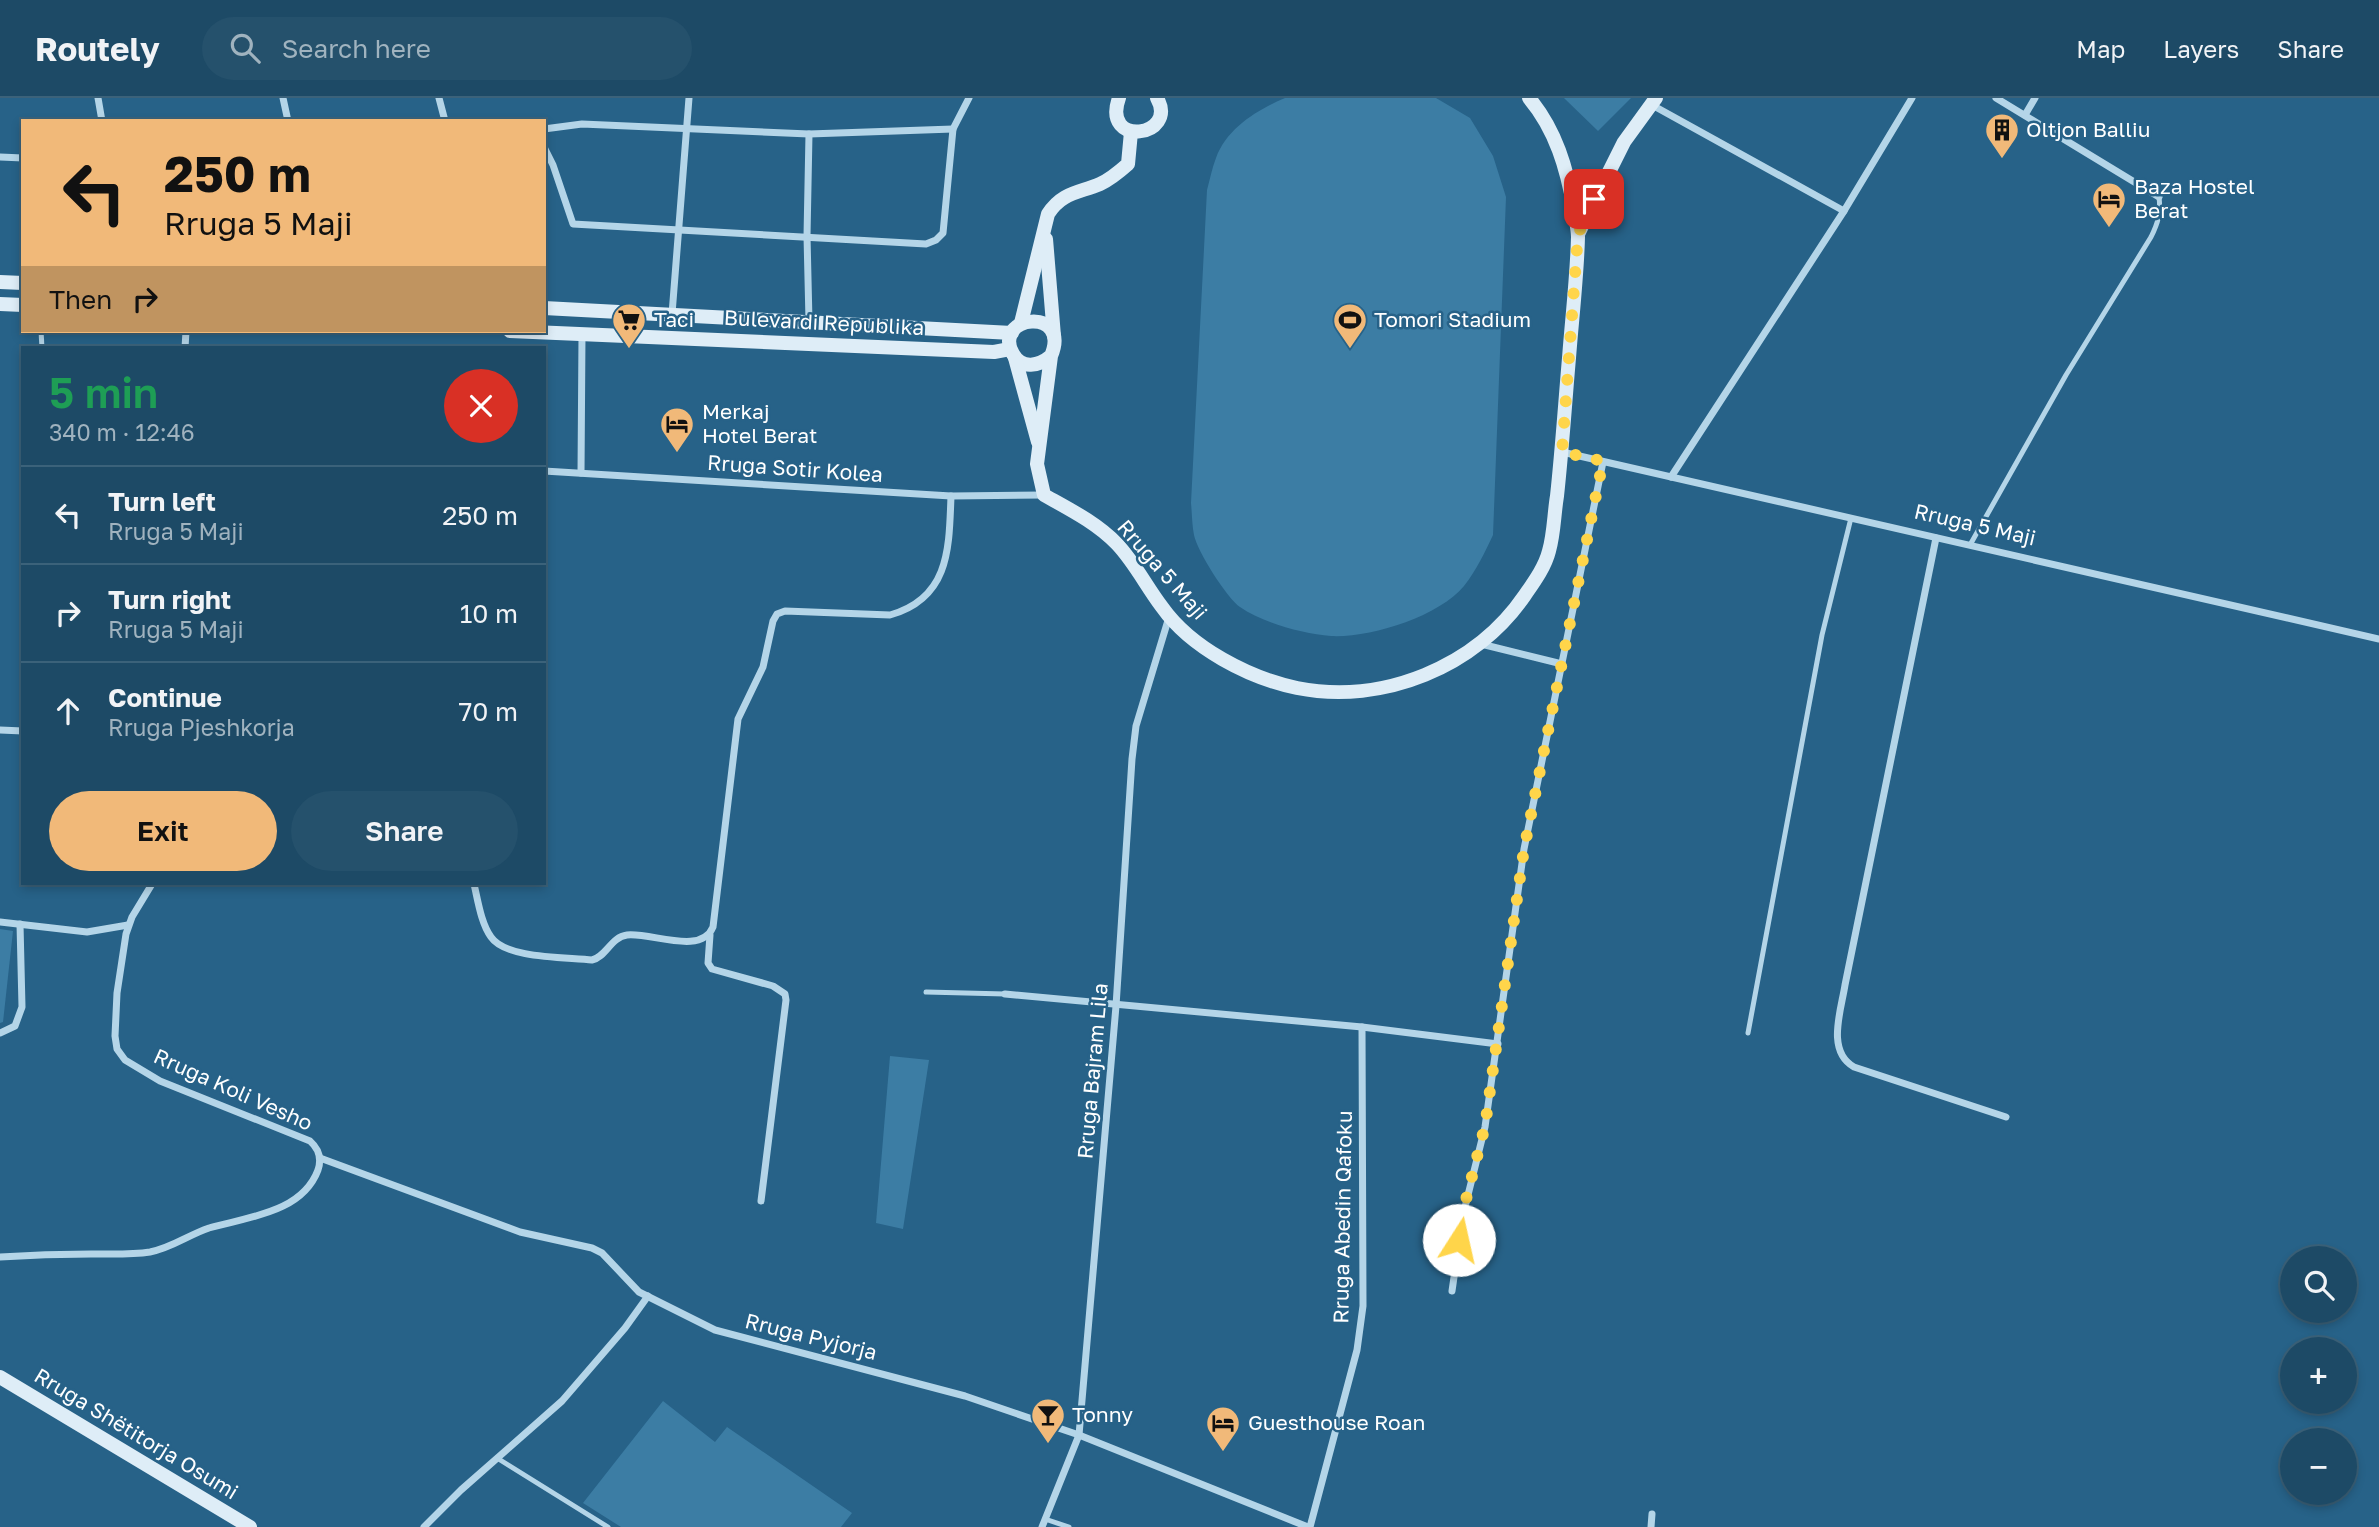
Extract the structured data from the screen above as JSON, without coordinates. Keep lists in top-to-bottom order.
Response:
{
  "streets": {
    "street": [
      "Bulevardi Republika",
      "Rruga Sotir Kolea",
      "Rruga 5 Maji",
      "Rruga Bajram Lila",
      "Rruga Koli Vesho",
      "Rruga Abedin Qafoku",
      "Rruga Pyjorja",
      "Rruga Shëtitorja Osumi"
    ]
  },
  "crossings": [
    ["Rruga Sotir Kolea", "Rruga 5 Maji"],
    ["Rruga 5 Maji", "Rruga Bajram Lila"],
    ["Rruga Bajram Lila", "Rruga Pyjorja"],
    ["Rruga Koli Vesho", "Rruga Pyjorja"],
    ["Rruga Abedin Qafoku", "Rruga Pyjorja"]
  ],
  "places": {
    "building": ["Oltjon Balliu"],
    "hotel": ["Baza Hostel Berat", "Merkaj Hotel Berat", "Guesthouse Roan"],
    "supermarket": ["Taci"],
    "sports": ["Tomori Stadium"],
    "bar": ["Tonny"]
  },
  "page": {
    "header": "Routely",
    "search": "Search here",
    "nav": ["Map", "Layers", "Share"],
    "turn": ["250 m", "Rruga 5 Maji"],
    "then": "Then",
    "heading": ["5 min", "340 m · 12:46"],
    "list": [
      {
        "name": "Turn left",
        "note": "Rruga 5 Maji",
        "value": "250 m"
      },
      {
        "name": "Turn right",
        "note": "Rruga 5 Maji",
        "value": "10 m"
      },
      {
        "name": "Continue",
        "note": "Rruga Pjeshkorja",
        "value": "70 m"
      }
    ],
    "buttons": ["Exit", "Share"],
    "map_buttons": ["+", "−"]
  }
}
